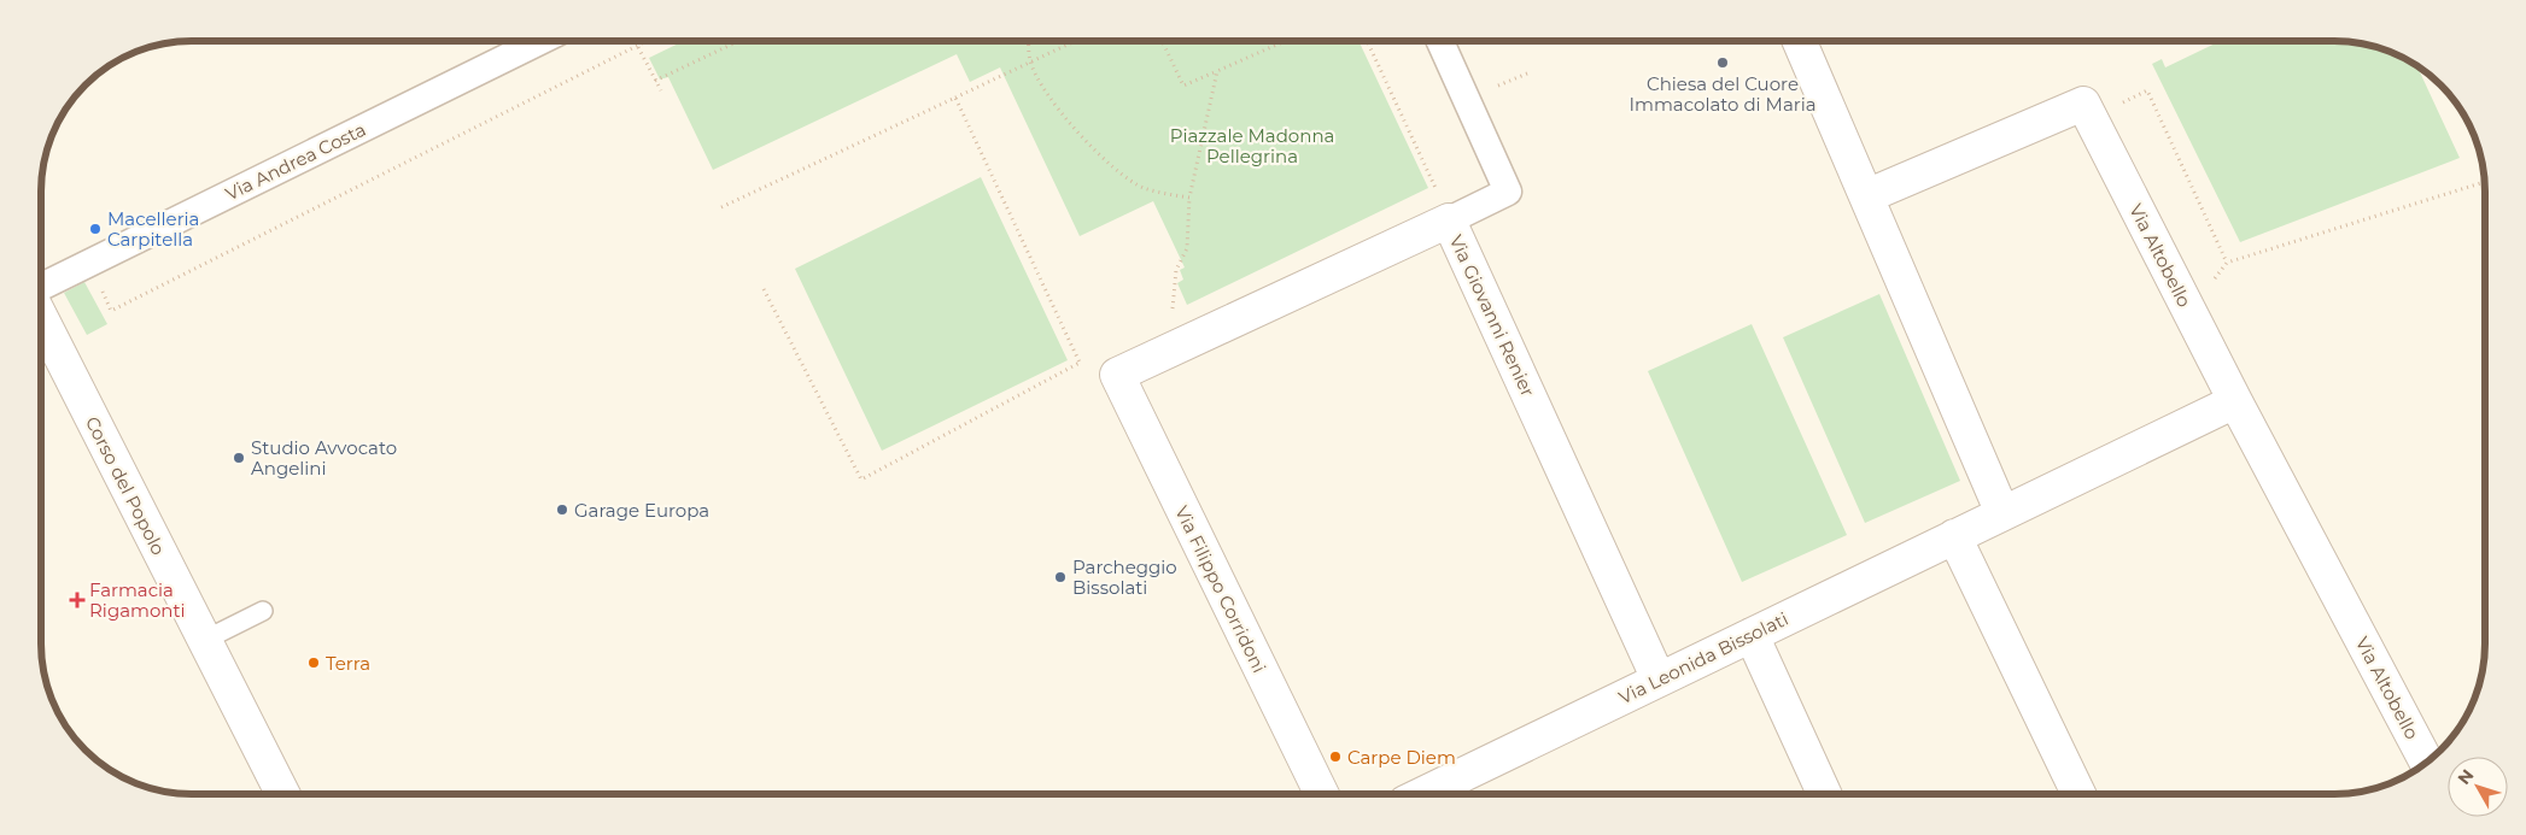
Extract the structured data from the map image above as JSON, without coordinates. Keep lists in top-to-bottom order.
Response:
{
  "streets": {
    "street": [
      "Via Andrea Costa",
      "Via Altobello",
      "Via Giovanni Renier",
      "Corso del Popolo",
      "Via Filippo Corridoni",
      "Via Leonida Bissolati"
    ]
  },
  "crossings": [
    ["Via Altobello", "Via Leonida Bissolati"],
    ["Via Giovanni Renier", "Via Filippo Corridoni"],
    ["Via Giovanni Renier", "Via Leonida Bissolati"]
  ],
  "parks": ["Piazzale Madonna Pellegrina"],
  "places": {
    "other": [
      "Chiesa del Cuore Immacolato di Maria",
      "Macelleria Carpitella",
      "Studio Avvocato Angelini",
      "Garage Europa",
      "Parcheggio Bissolati",
      "Terra",
      "Carpe Diem"
    ],
    "health": ["Farmacia Rigamonti"]
  },
  "north": "top left"
}
